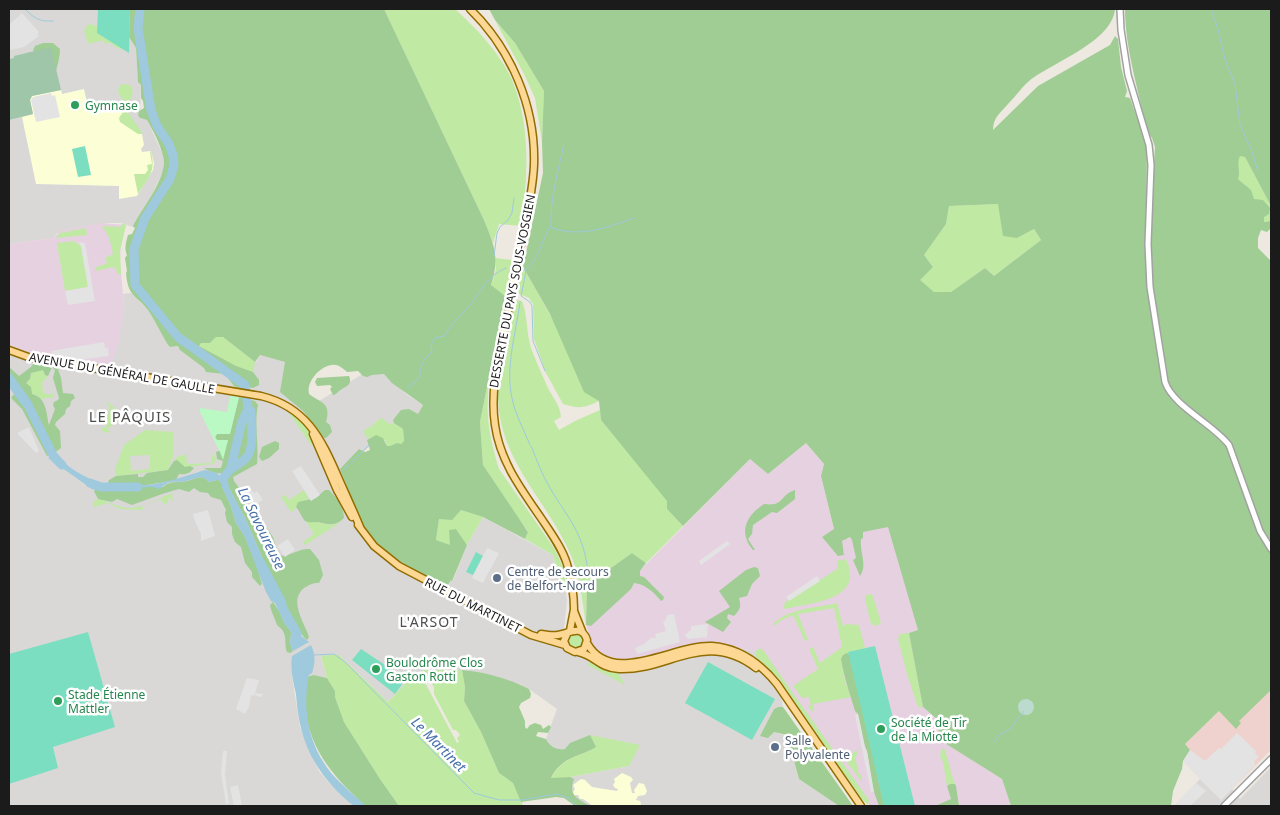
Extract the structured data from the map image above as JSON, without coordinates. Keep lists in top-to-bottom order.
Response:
{
  "streets": {
    "main road": ["DESSERTE DU PAYS SOUS-VOSGIEN", "AVENUE DU GÉNÉRAL DE GAULLE", "RUE DU MARTINET"]
  },
  "crossings": [
    ["DESSERTE DU PAYS SOUS-VOSGIEN", "RUE DU MARTINET"],
    ["AVENUE DU GÉNÉRAL DE GAULLE", "RUE DU MARTINET"]
  ],
  "districts": ["LE PÂQUIS", "L'ARSOT"],
  "water": ["La Savoureuse", "Le Martinet"],
  "places": [
    "Gymnase",
    "Centre de secours de Belfort-Nord",
    "Boulodrôme Clos Gaston Rotti",
    "Stade Étienne Mattler",
    "Société de Tir de la Miotte",
    "Salle Polyvalente"
  ]
}
